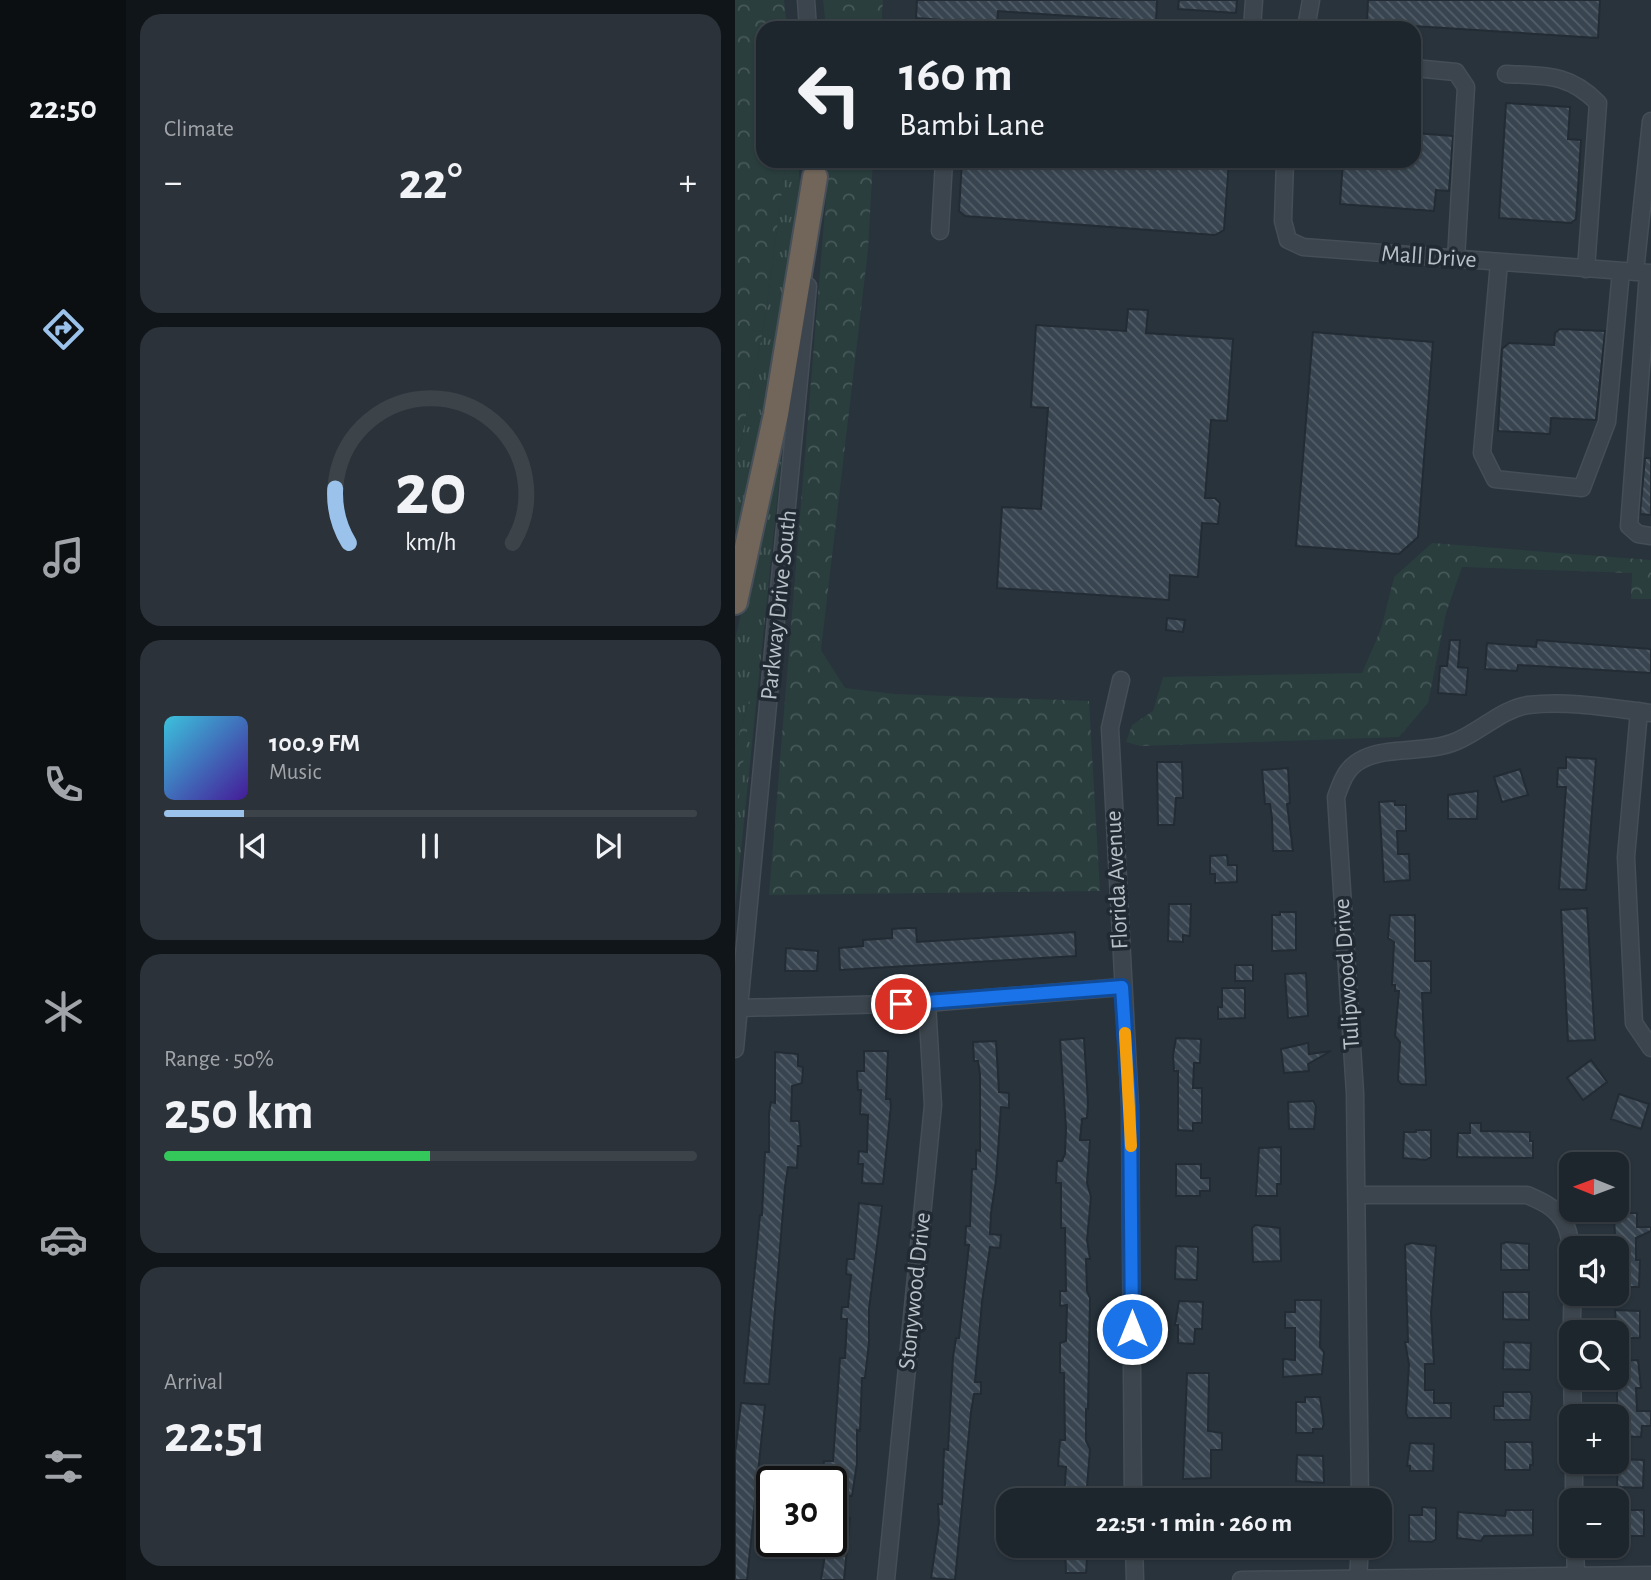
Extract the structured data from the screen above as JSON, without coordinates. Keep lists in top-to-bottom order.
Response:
{
  "streets": {
    "street": [
      "Mall Drive",
      "Parkway Drive South",
      "Florida Avenue",
      "Tulipwood Drive",
      "Stonywood Drive"
    ]
  },
  "north": "left",
  "page": {
    "tabs": "22:50",
    "tile": [
      "Climate",
      ["Range · 50%", "250 km"],
      ["Arrival", "22:51"]
    ],
    "turn": ["160 m", "Bambi Lane"],
    "heat": ["−", "22°", "+"],
    "song": ["100.9 FM", "Music"],
    "map_buttons": ["+", "−"],
    "limit": "30",
    "trip": "22:51 · 1 min · 260 m",
    "gauge": ["20", "km/h"]
  }
}
